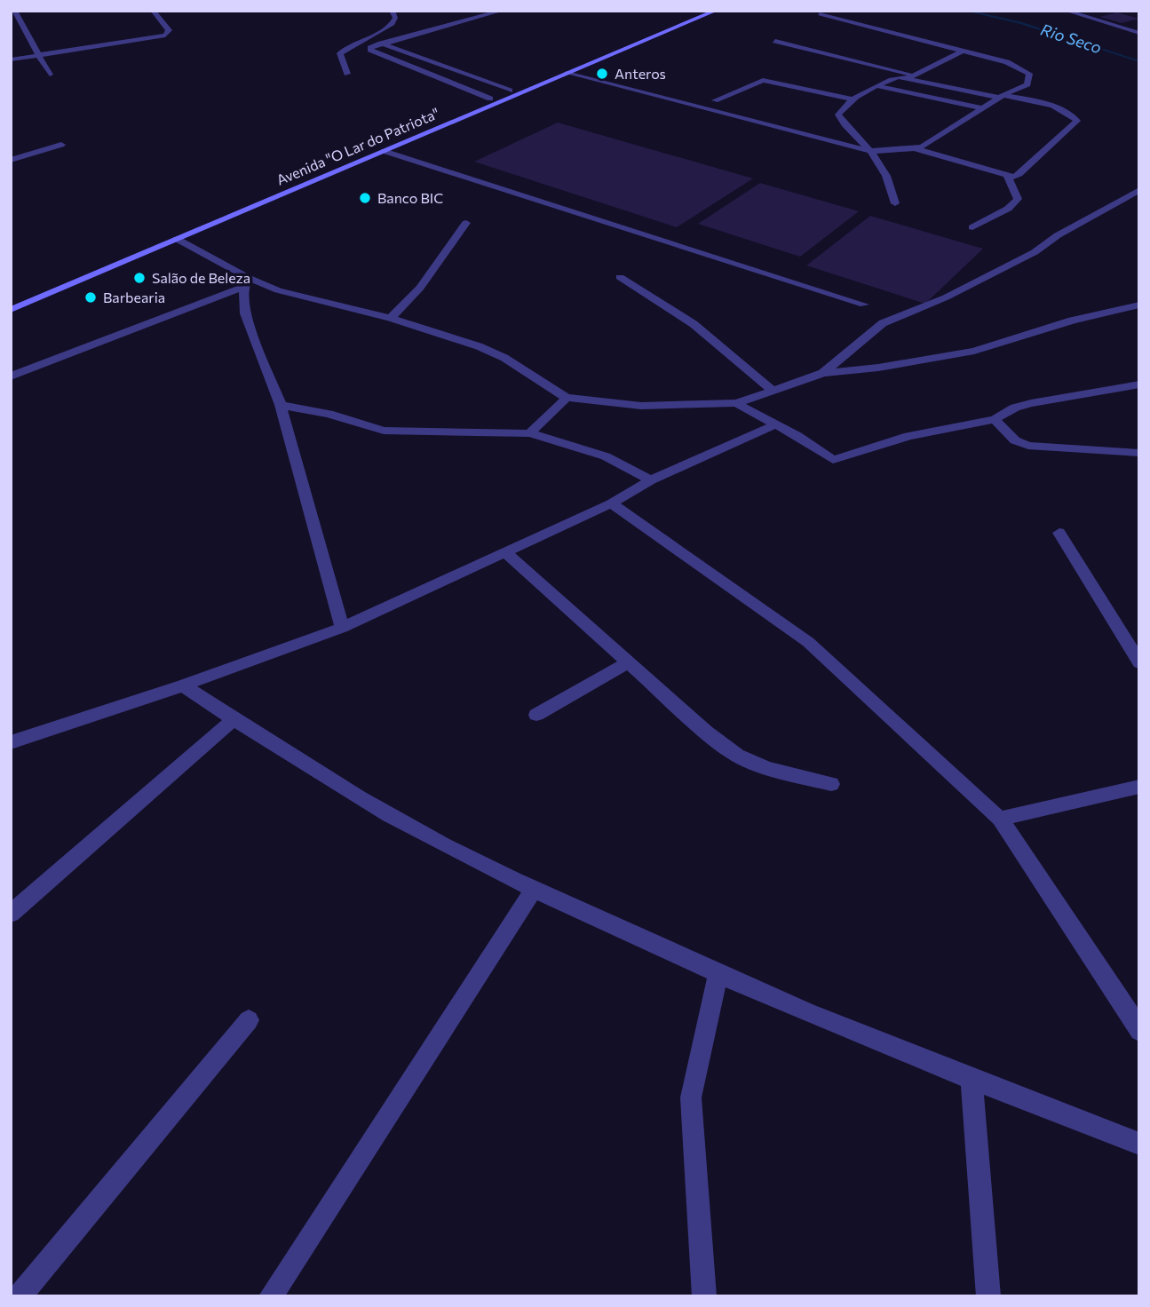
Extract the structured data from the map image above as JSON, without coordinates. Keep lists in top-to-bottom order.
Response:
{
  "streets": {
    "main road": ["Avenida \"O Lar do Patriota\""]
  },
  "water": ["Rio Seco"],
  "places": [
    "Anteros",
    "Banco BIC",
    "Salão de Beleza",
    "Barbearia"
  ]
}
